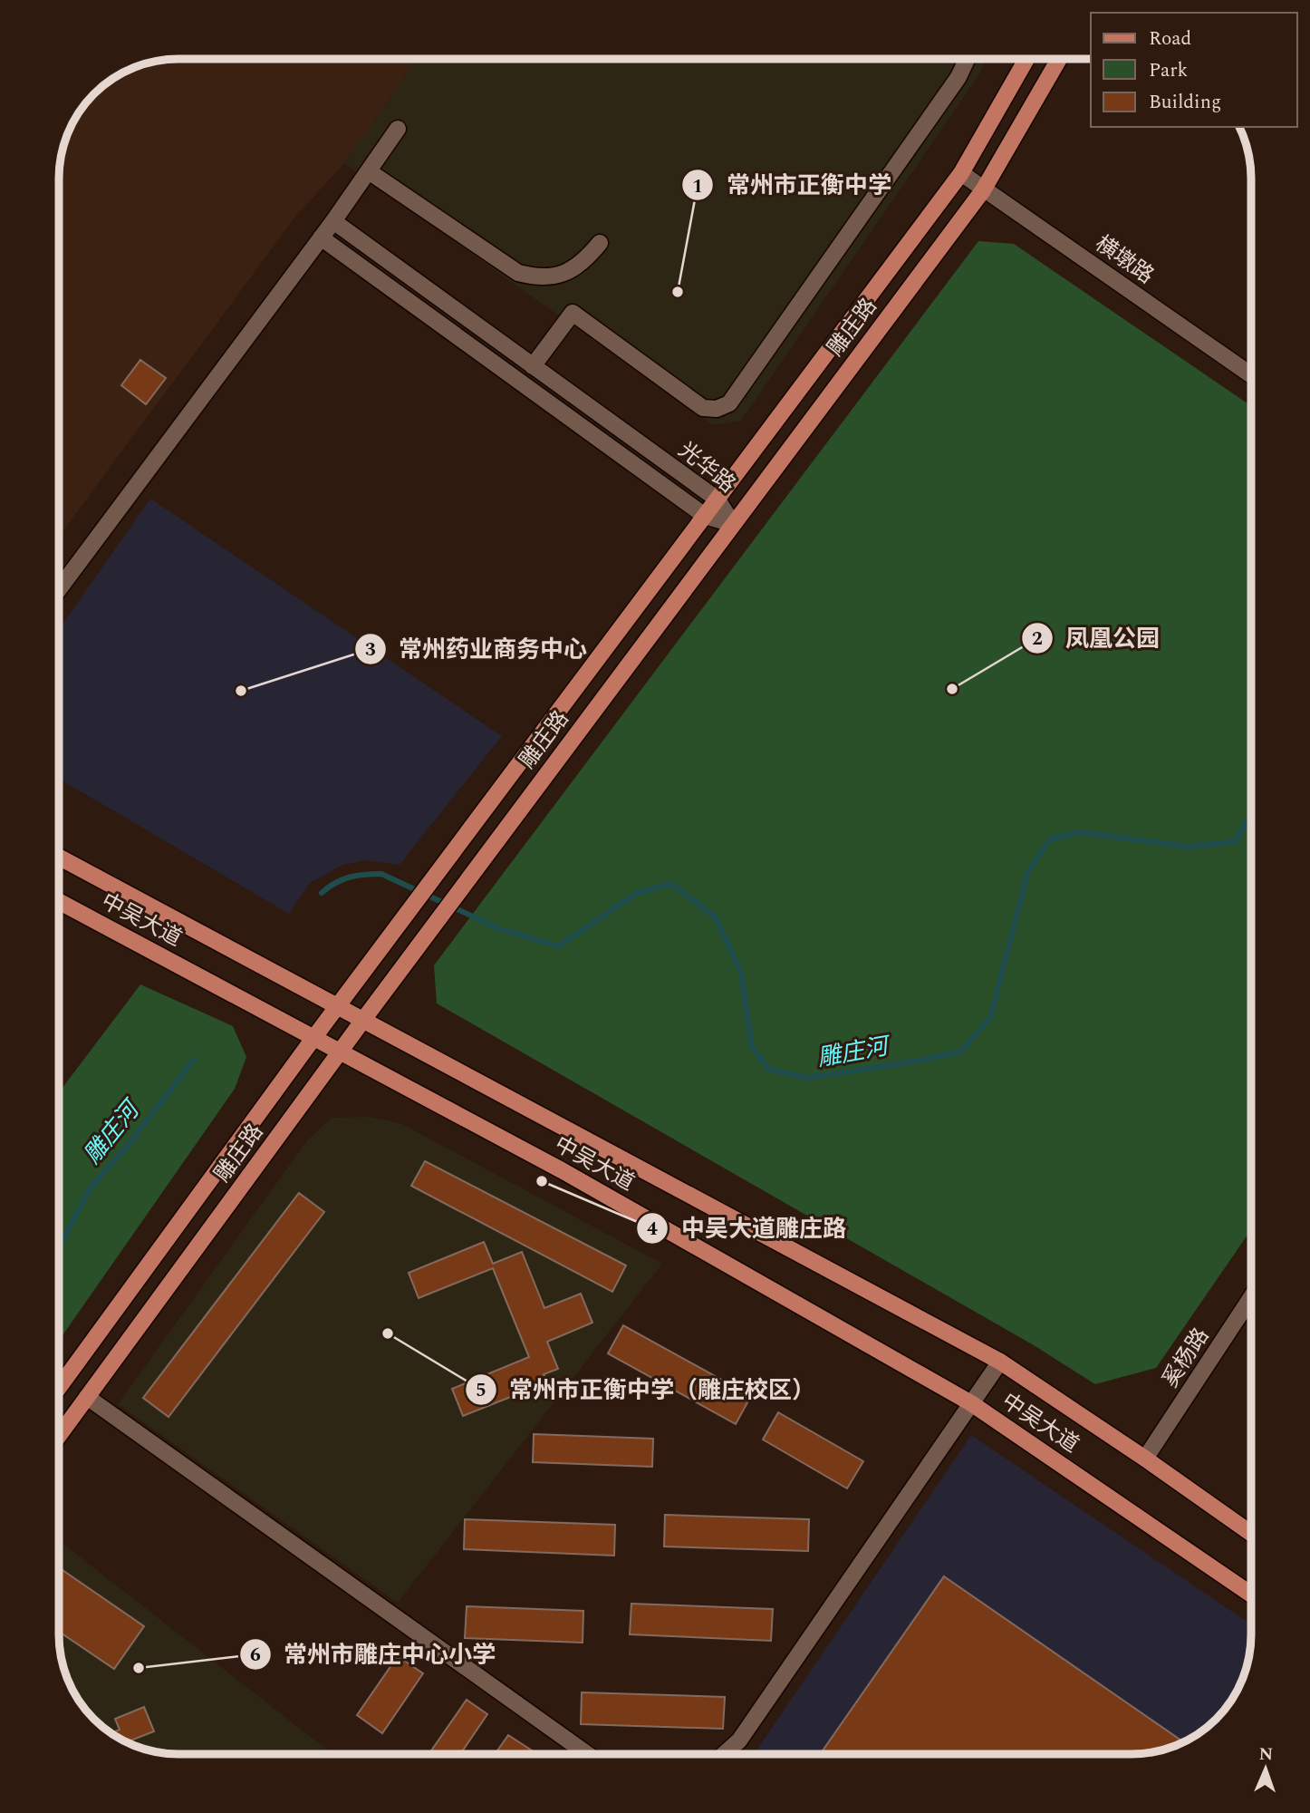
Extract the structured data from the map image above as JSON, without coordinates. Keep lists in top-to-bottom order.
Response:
{
  "streets": {
    "main road": ["雕庄路", "中吴大道"],
    "street": ["横墩路", "光华路", "奚杨路"]
  },
  "crossings": [
    ["横墩路", "雕庄路"],
    ["雕庄路", "光华路"],
    ["雕庄路", "中吴大道"],
    ["中吴大道", "奚杨路"]
  ],
  "water": ["雕庄河"],
  "places": [
    "常州市正衡中学",
    "凤凰公园",
    "常州药业商务中心",
    "中吴大道雕庄路",
    "常州市正衡中学（雕庄校区）",
    "常州市雕庄中心小学"
  ],
  "legend": ["Road", "Park", "Building"],
  "north": "top"
}
